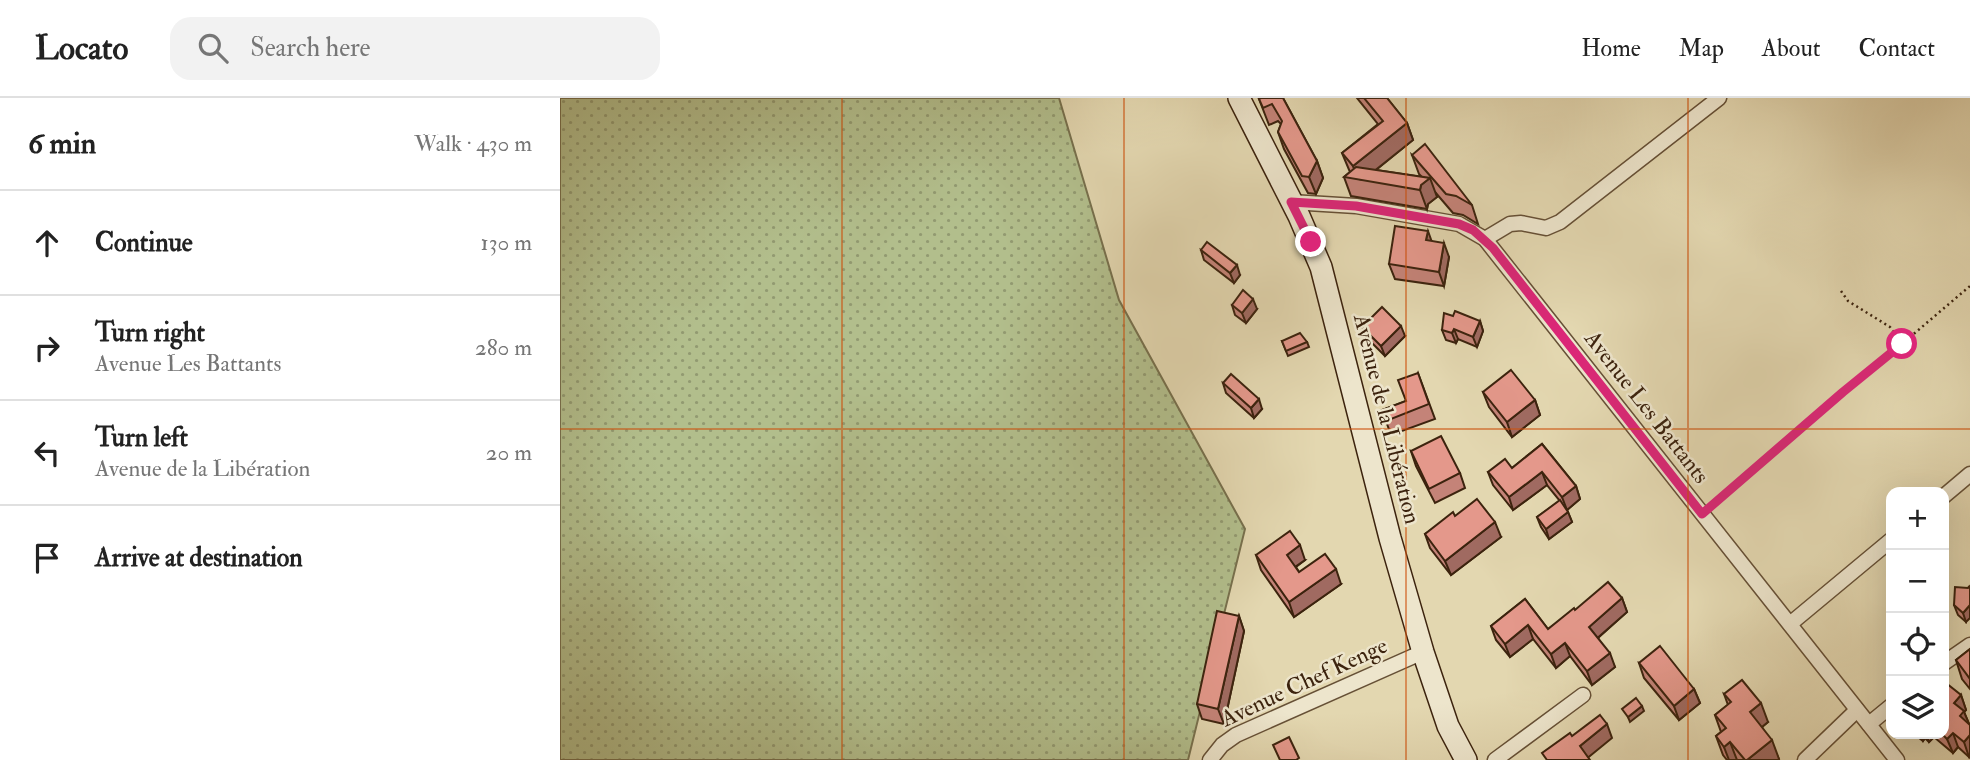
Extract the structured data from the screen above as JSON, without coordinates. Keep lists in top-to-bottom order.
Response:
{
  "streets": {
    "street": ["Avenue Les Battants", "Avenue de la Libération", "Avenue Chef Kenge"]
  },
  "crossings": [
    ["Avenue Les Battants", "Avenue de la Libération"],
    ["Avenue de la Libération", "Avenue Chef Kenge"]
  ],
  "page": {
    "header": "Locato",
    "search": "Search here",
    "nav": [
      "Home",
      "Map",
      "About",
      "Contact"
    ],
    "heading": ["6 min", "Walk · 430 m"],
    "list": [
      ["Continue", "130 m"],
      ["Turn right", "Avenue Les Battants", "280 m"],
      ["Turn left", "Avenue de la Libération", "20 m"],
      "Arrive at destination"
    ],
    "map_buttons": ["+", "−"]
  }
}
